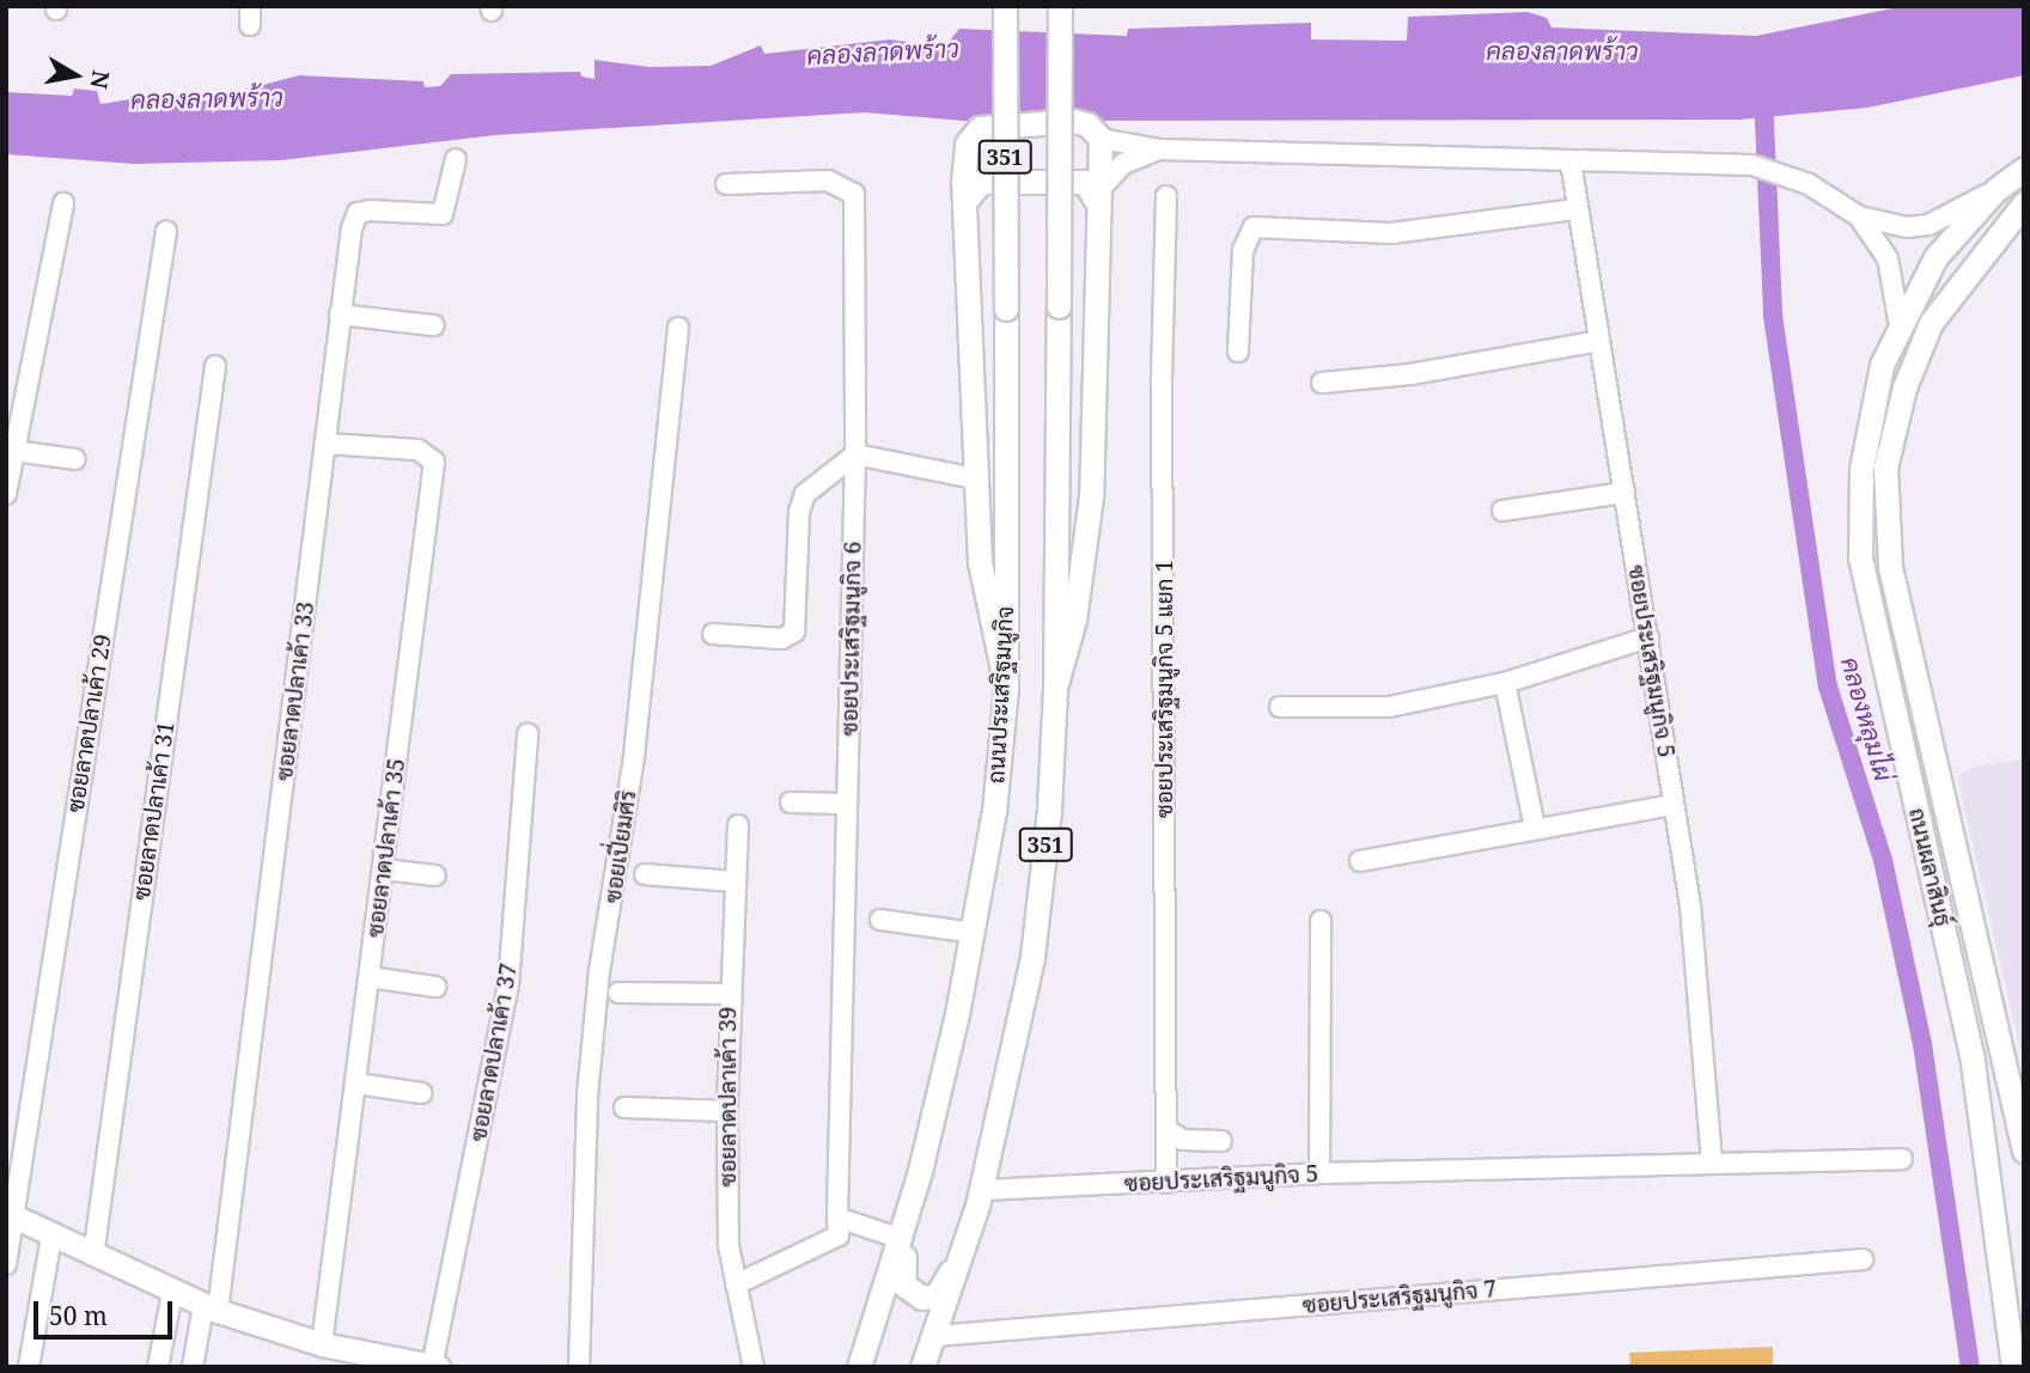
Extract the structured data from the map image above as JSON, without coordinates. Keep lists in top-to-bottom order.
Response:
{
  "streets": {
    "main road": ["351", "ถนนประเสริฐมนูกิจ", "ถนนผลาสินธุ์"],
    "street": [
      "ซอยประเสริฐมนูกิจ 6",
      "ซอยประเสริฐมนูกิจ 5",
      "ซอยประเสริฐมนูกิจ 5 แยก 1",
      "ซอยลาดปลาเค้า 33",
      "ซอยลาดปลาเค้า 29",
      "ซอยลาดปลาเค้า 31",
      "ซอยเปี่ยมศิริ",
      "ซอยลาดปลาเค้า 35",
      "ซอยลาดปลาเค้า 37",
      "ซอยลาดปลาเค้า 39",
      "ซอยประเสริฐมนูกิจ 7"
    ]
  },
  "crossings": [
    ["351", "ซอยประเสริฐมนูกิจ 5"],
    ["351", "ซอยประเสริฐมนูกิจ 7"],
    ["ซอยประเสริฐมนูกิจ 5", "ซอยประเสริฐมนูกิจ 5 แยก 1"],
    ["ซอยลาดปลาเค้า 33", "ซอยลาดปลาเค้า 35"]
  ],
  "water": ["คลองลาดพร้าว", "คลองหลุมไผ่"],
  "scale_bar": "50 m",
  "north": "right"
}
